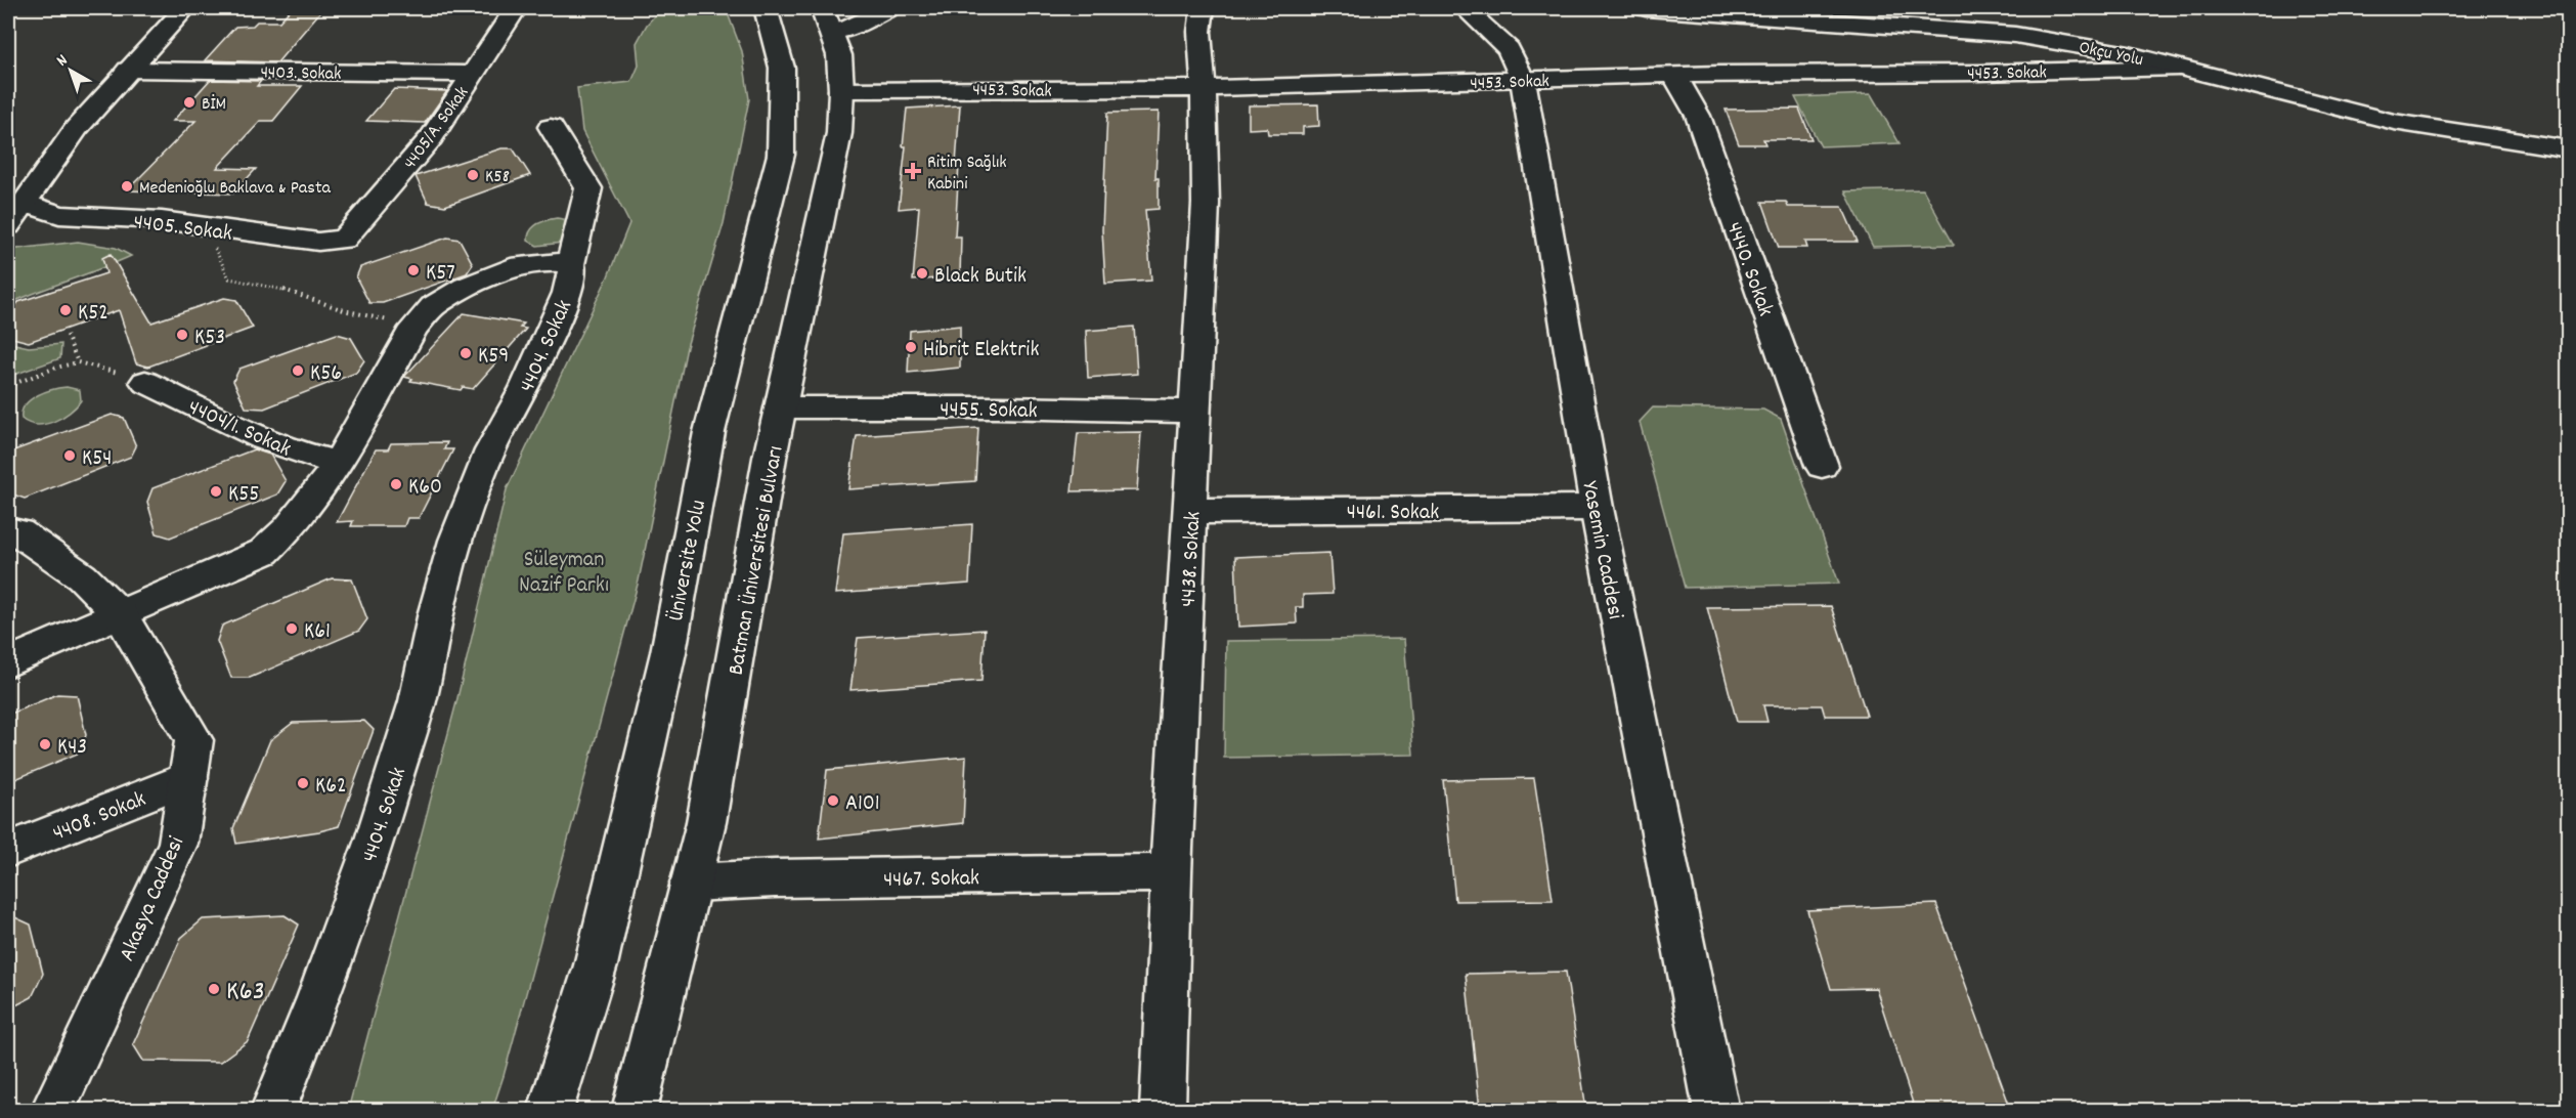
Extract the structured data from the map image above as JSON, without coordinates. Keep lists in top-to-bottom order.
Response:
{
  "streets": {
    "street": [
      "Okçu Yolu",
      "4403. Sokak",
      "4453. Sokak",
      "4405/A. Sokak",
      "4405. Sokak",
      "4440. Sokak",
      "4404. Sokak",
      "4455. Sokak",
      "4404/1. Sokak",
      "4461. Sokak",
      "Yasemin Caddesi",
      "4438. Sokak",
      "Üniversite Yolu",
      "Batman Üniversitesi Bulvarı",
      "4408. Sokak",
      "4467. Sokak",
      "Akasya Caddesi"
    ]
  },
  "crossings": [
    ["Okçu Yolu", "4453. Sokak"],
    ["4403. Sokak", "4405/A. Sokak"],
    ["4453. Sokak", "4440. Sokak"],
    ["4453. Sokak", "Yasemin Caddesi"],
    ["4453. Sokak", "4438. Sokak"],
    ["4453. Sokak", "Batman Üniversitesi Bulvarı"],
    ["4405/A. Sokak", "4405. Sokak"],
    ["4404. Sokak", "4404/1. Sokak"],
    ["4404. Sokak", "Akasya Caddesi"],
    ["4455. Sokak", "4438. Sokak"],
    ["4455. Sokak", "Batman Üniversitesi Bulvarı"],
    ["4461. Sokak", "Yasemin Caddesi"],
    ["4461. Sokak", "4438. Sokak"],
    ["4438. Sokak", "4467. Sokak"],
    ["Batman Üniversitesi Bulvarı", "4467. Sokak"],
    ["4408. Sokak", "Akasya Caddesi"]
  ],
  "parks": ["Süleyman Nazif Parkı"],
  "places": {
    "other": [
      "BİM",
      "K58",
      "Medenioğlu Baklava & Pasta",
      "K57",
      "Black Butik",
      "K52",
      "K53",
      "Hibrit Elektrik",
      "K59",
      "K56",
      "K54",
      "K60",
      "K55",
      "K61",
      "K43",
      "K62",
      "A101",
      "K63"
    ],
    "health": ["Ritim Sağlık Kabini"]
  },
  "north": "top left"
}
